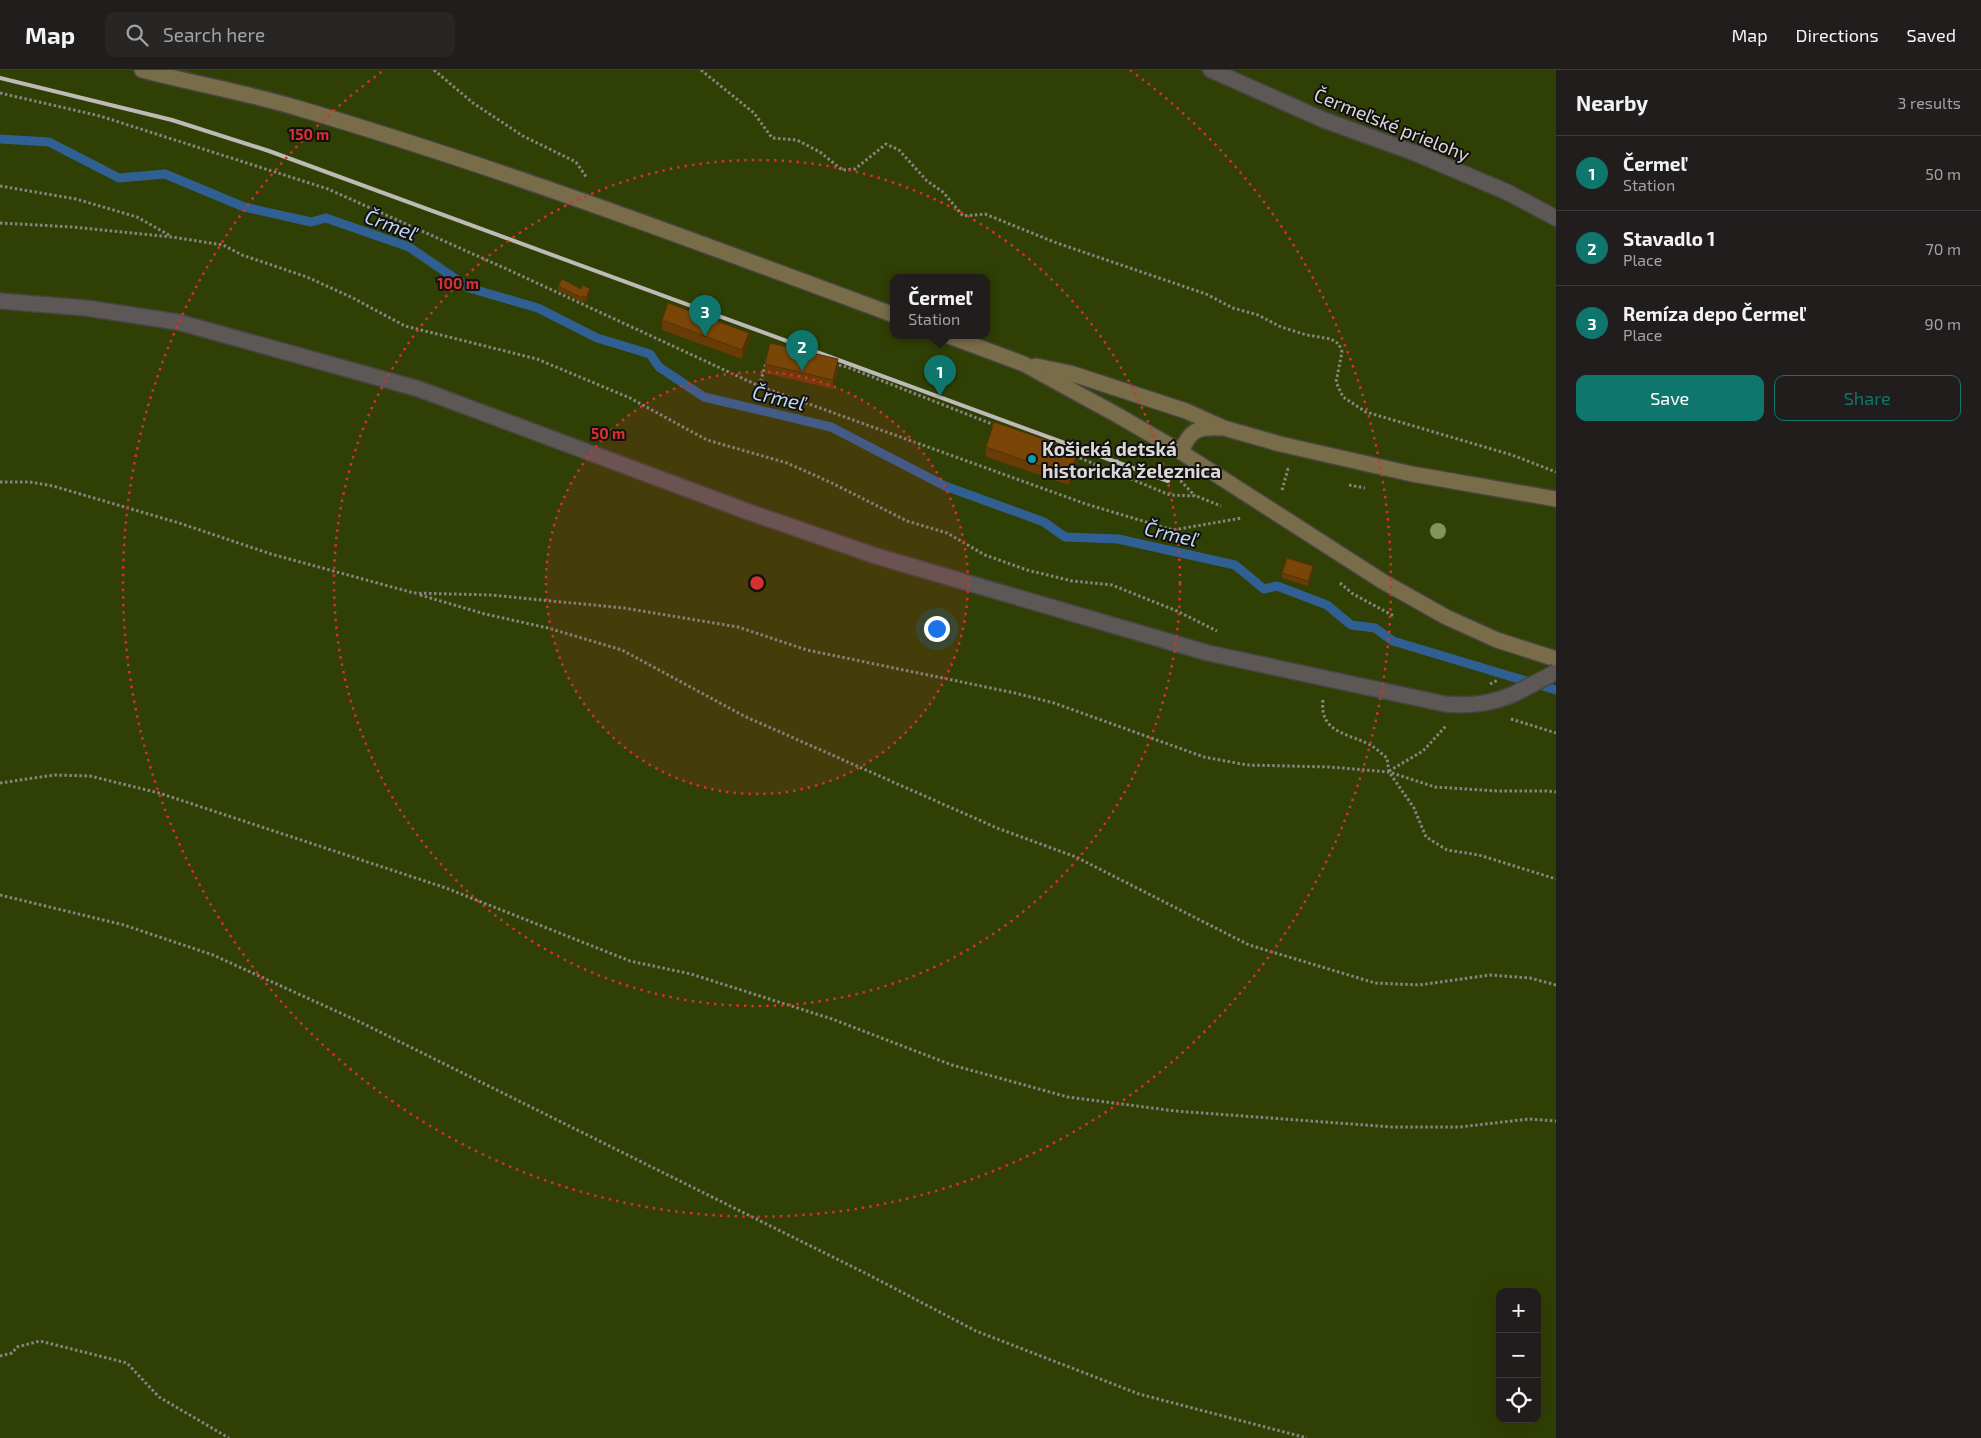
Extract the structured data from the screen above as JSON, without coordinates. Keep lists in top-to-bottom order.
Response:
{
  "streets": {
    "street": ["Čermeľské prielohy"]
  },
  "water": ["Črmeľ"],
  "places": ["Košická detská historická železnica"],
  "page": {
    "header": "Map",
    "search": "Search here",
    "nav": ["Map", "Directions", "Saved"],
    "heading": ["Nearby", "3 results"],
    "list": [
      {
        "mark": "1",
        "name": "Čermeľ",
        "note": "Station",
        "value": "50 m"
      },
      {
        "mark": "2",
        "name": "Stavadlo 1",
        "note": "Place",
        "value": "70 m"
      },
      {
        "mark": "3",
        "name": "Remíza depo Čermeľ",
        "note": "Place",
        "value": "90 m"
      }
    ],
    "popup": ["Čermeľ", "Station"],
    "pins": ["3", "2", "1"],
    "buttons": ["Save", "Share"],
    "map_buttons": ["+", "−"]
  },
  "rings": ["150 m", "100 m", "50 m"]
}
